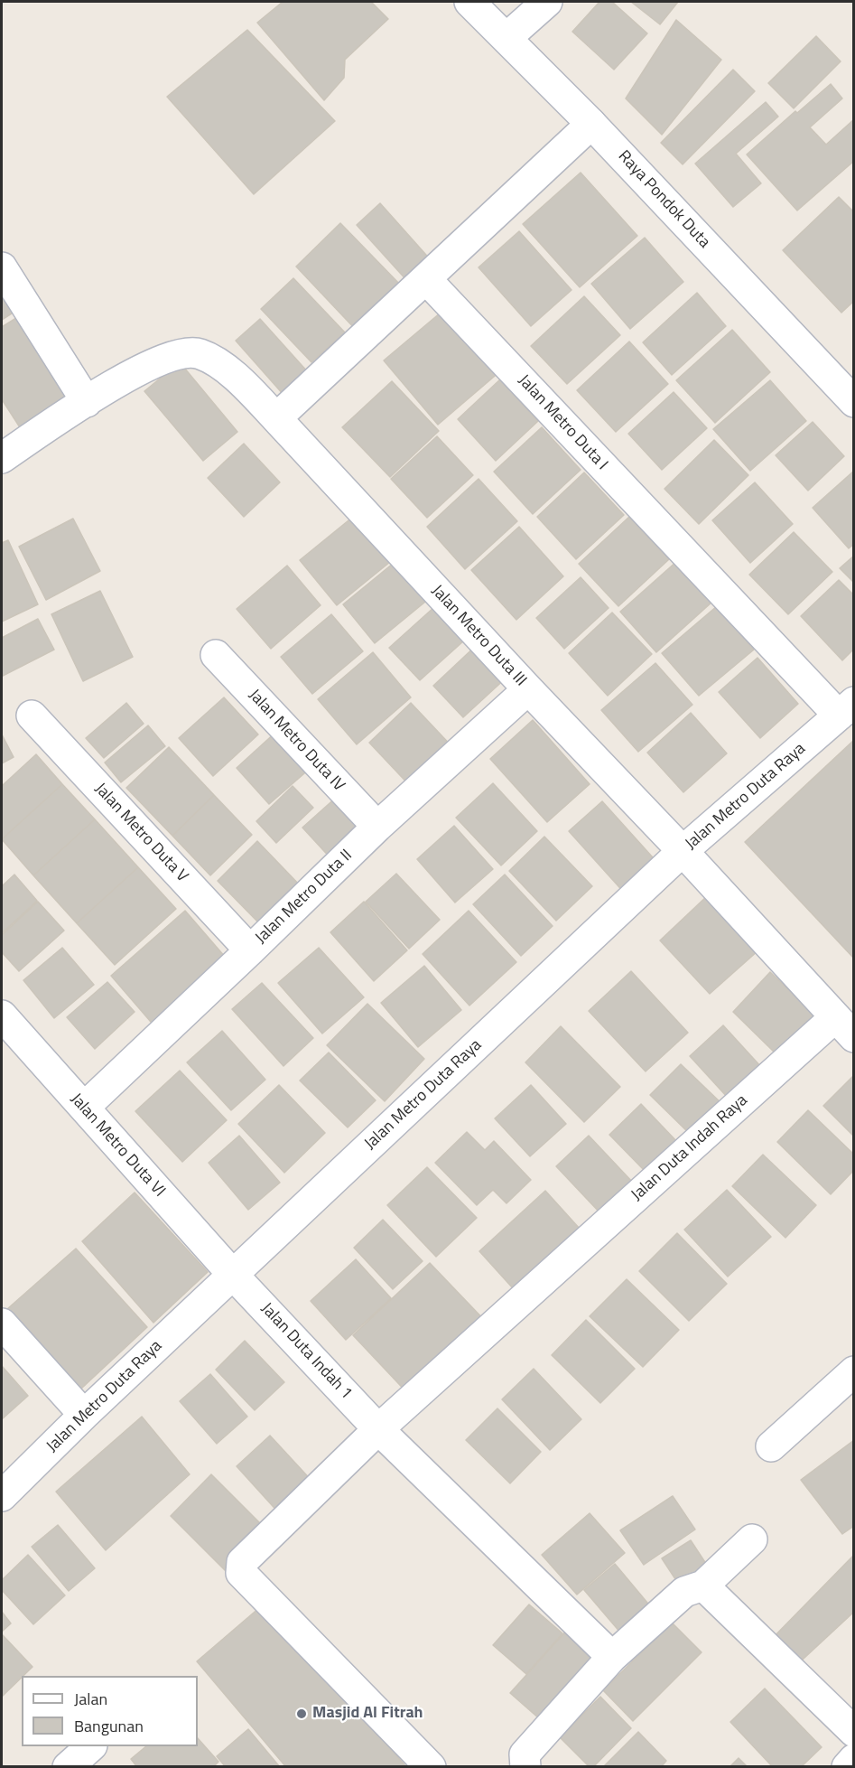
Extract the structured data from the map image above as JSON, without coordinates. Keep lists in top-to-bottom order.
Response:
{
  "streets": {
    "street": [
      "Raya Pondok Duta",
      "Jalan Metro Duta I",
      "Jalan Metro Duta III",
      "Jalan Metro Duta IV",
      "Jalan Metro Duta Raya",
      "Jalan Metro Duta V",
      "Jalan Metro Duta II",
      "Jalan Metro Duta VI",
      "Jalan Duta Indah Raya",
      "Jalan Duta Indah 1"
    ]
  },
  "crossings": [
    ["Jalan Metro Duta I", "Jalan Metro Duta Raya"],
    ["Jalan Metro Duta III", "Jalan Metro Duta Raya"],
    ["Jalan Metro Duta III", "Jalan Metro Duta II"],
    ["Jalan Metro Duta III", "Jalan Duta Indah Raya"],
    ["Jalan Metro Duta IV", "Jalan Metro Duta II"],
    ["Jalan Metro Duta Raya", "Jalan Metro Duta VI"],
    ["Jalan Metro Duta Raya", "Jalan Duta Indah Raya"],
    ["Jalan Metro Duta Raya", "Jalan Duta Indah 1"],
    ["Jalan Metro Duta V", "Jalan Metro Duta II"],
    ["Jalan Metro Duta II", "Jalan Metro Duta VI"],
    ["Jalan Metro Duta VI", "Jalan Duta Indah 1"],
    ["Jalan Duta Indah Raya", "Jalan Duta Indah 1"]
  ],
  "places": ["Masjid Al Fitrah"],
  "legend": ["Jalan", "Bangunan"]
}
